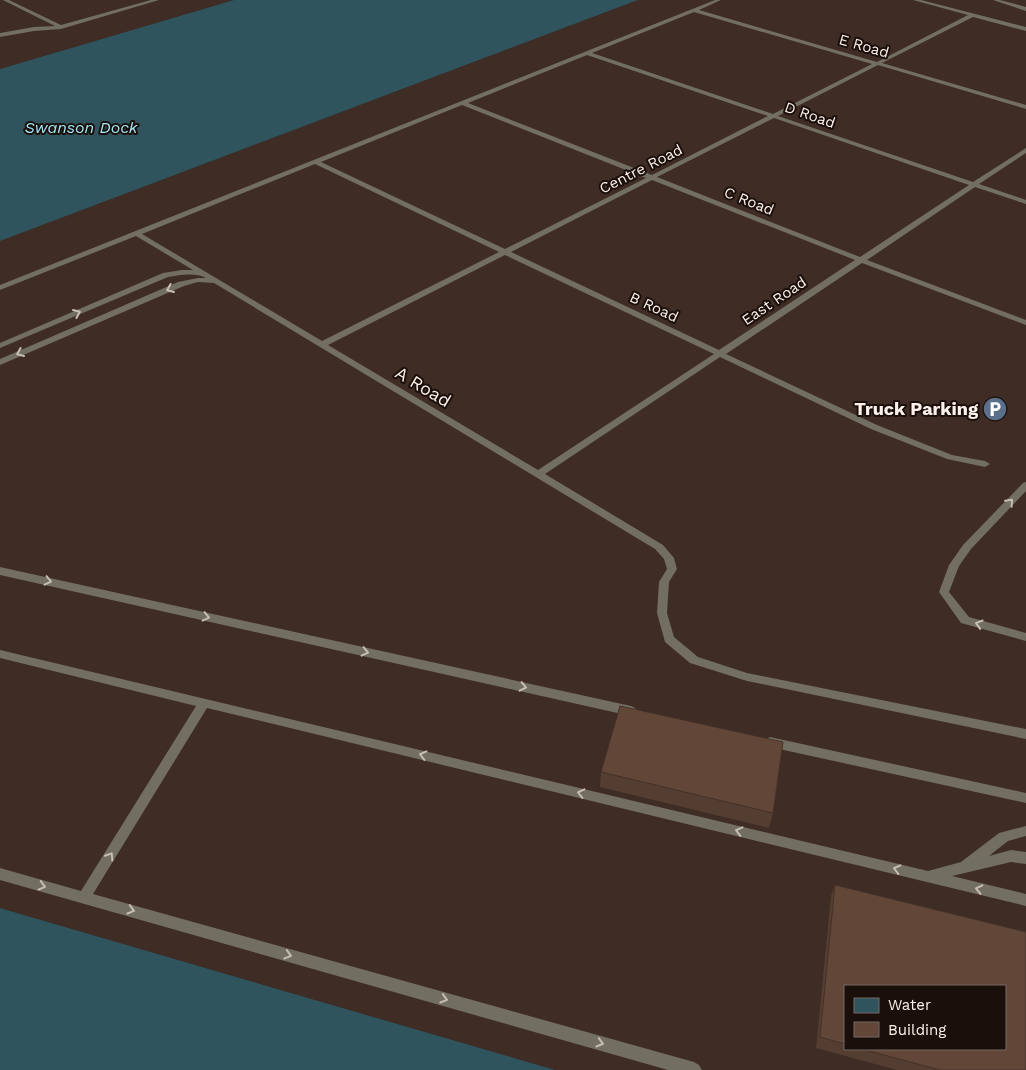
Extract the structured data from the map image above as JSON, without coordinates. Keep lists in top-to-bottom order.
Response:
{
  "streets": {
    "lane": [
      "E Road",
      "D Road",
      "Centre Road",
      "C Road",
      "East Road",
      "B Road",
      "A Road"
    ]
  },
  "crossings": [
    ["E Road", "Centre Road"],
    ["D Road", "Centre Road"],
    ["D Road", "East Road"],
    ["Centre Road", "C Road"],
    ["Centre Road", "B Road"],
    ["Centre Road", "A Road"],
    ["C Road", "East Road"],
    ["East Road", "B Road"],
    ["East Road", "A Road"]
  ],
  "water": ["Swanson Dock"],
  "places": {
    "parking": ["Truck Parking"]
  },
  "legend": ["Water", "Building"]
}
